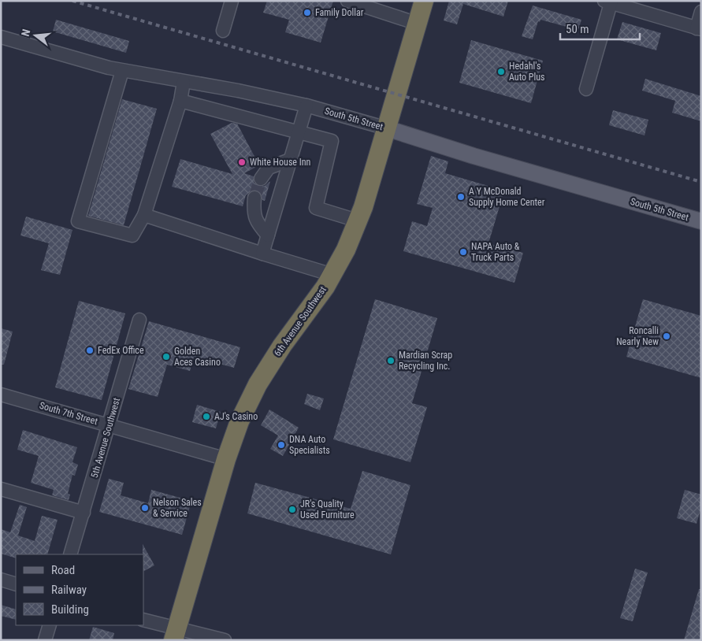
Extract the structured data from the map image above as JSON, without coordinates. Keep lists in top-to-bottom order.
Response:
{
  "streets": {
    "highway": ["6th Avenue Southwest"],
    "main road": ["South 5th Street"],
    "street": ["South 7th Street", "5th Avenue Southwest"]
  },
  "crossings": [
    ["South 5th Street", "6th Avenue Southwest"],
    ["6th Avenue Southwest", "South 7th Street"],
    ["South 7th Street", "5th Avenue Southwest"]
  ],
  "places": [
    "Family Dollar",
    "Hedahl's Auto Plus",
    "White House Inn",
    "A Y McDonald Supply Home Center",
    "NAPA Auto & Truck Parts",
    "Roncalli Nearly New",
    "FedEx Office",
    "Golden Aces Casino",
    "Mardian Scrap Recycling Inc.",
    "AJ's Casino",
    "DNA Auto Specialists",
    "Nelson Sales & Service",
    "JR's Quality Used Furniture"
  ],
  "legend": ["Road", "Railway", "Building"],
  "scale_bar": "50 m",
  "north": "left"
}
